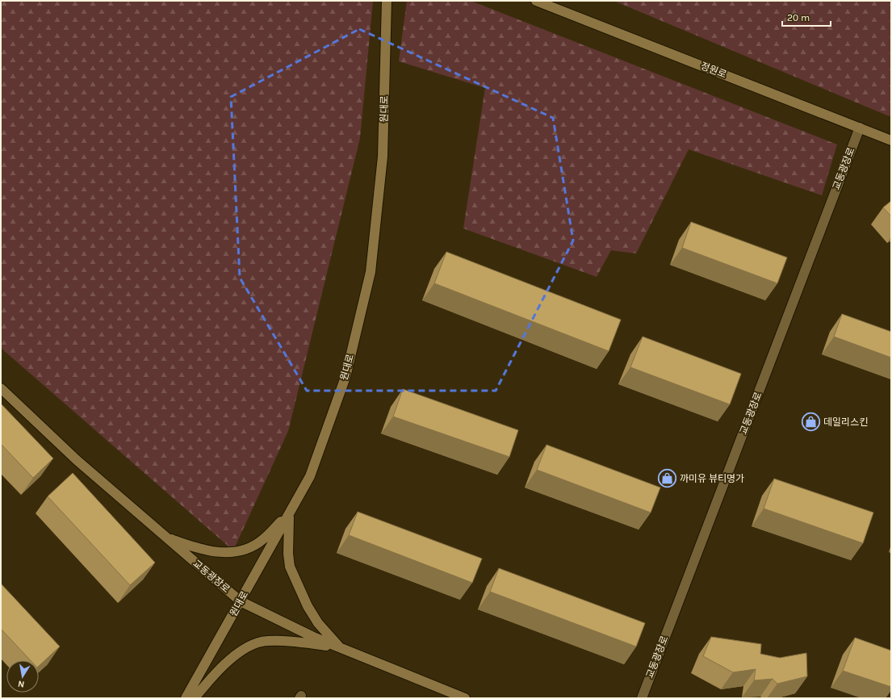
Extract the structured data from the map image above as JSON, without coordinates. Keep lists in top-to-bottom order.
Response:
{
  "streets": {
    "street": ["정원로", "원대로", "교동광장로"]
  },
  "crossings": [
    ["정원로", "교동광장로"],
    ["원대로", "교동광장로"]
  ],
  "places": {
    "shop": ["데일리스킨", "까미유 뷰티명가"]
  },
  "scale_bar": "20 m",
  "north": "bottom"
}
